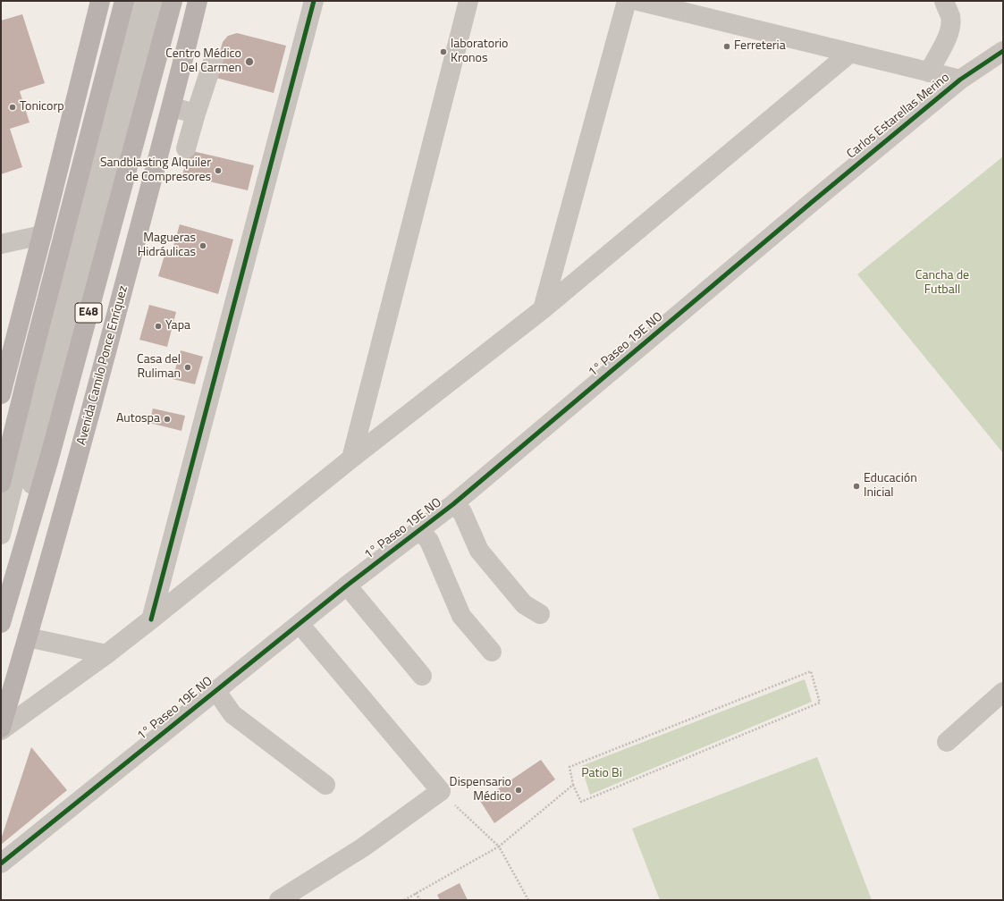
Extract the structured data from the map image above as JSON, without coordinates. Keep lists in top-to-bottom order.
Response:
{
  "streets": {
    "main road": ["E48", "Avenida Camilo Ponce Enríquez"],
    "street": ["Carlos Estarellas Merino", "1° Paseo 19E NO"]
  },
  "crossings": [
    ["Carlos Estarellas Merino", "1° Paseo 19E NO"]
  ],
  "parks": ["Cancha de Futball", "Patio Bi"],
  "places": [
    "Ferreteria",
    "laboratorio Kronos",
    "Centro Médico Del Carmen",
    "Tonicorp",
    "Sandblasting Alquiler de Compresores",
    "Magueras Hidráulicas",
    "Yapa",
    "Casa del Ruliman",
    "Autospa",
    "Educación Inicial",
    "Dispensario Médico"
  ]
}
